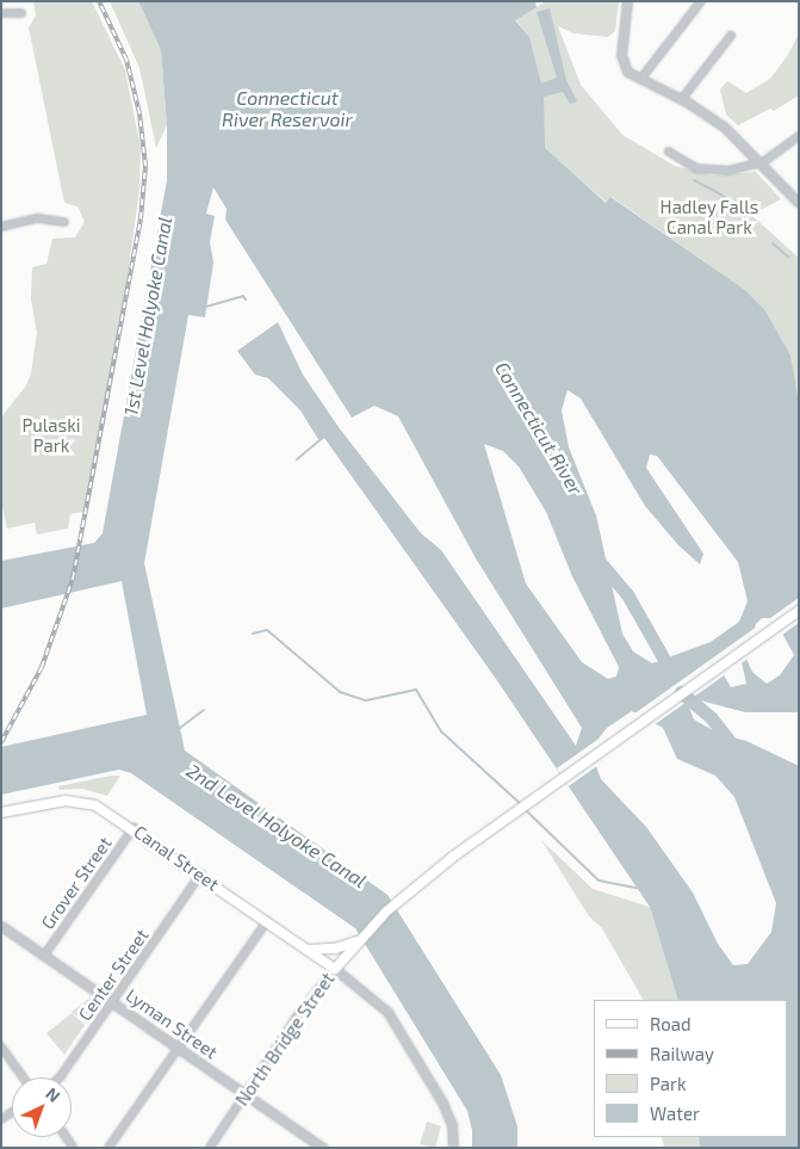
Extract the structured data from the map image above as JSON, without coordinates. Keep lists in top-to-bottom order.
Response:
{
  "streets": {
    "main road": ["Canal Street", "North Bridge Street"],
    "street": ["Grover Street", "Center Street", "Lyman Street"]
  },
  "crossings": [
    ["Canal Street", "Grover Street"],
    ["Canal Street", "Center Street"],
    ["Canal Street", "North Bridge Street"],
    ["Grover Street", "Lyman Street"],
    ["Center Street", "Lyman Street"],
    ["Lyman Street", "North Bridge Street"]
  ],
  "water": [
    "Connecticut River Reservoir",
    "1st Level Holyoke Canal",
    "Connecticut River",
    "2nd Level Holyoke Canal"
  ],
  "parks": ["Hadley Falls Canal Park", "Pulaski Park"],
  "legend": [
    "Road",
    "Railway",
    "Park",
    "Water"
  ],
  "north": "top right"
}
